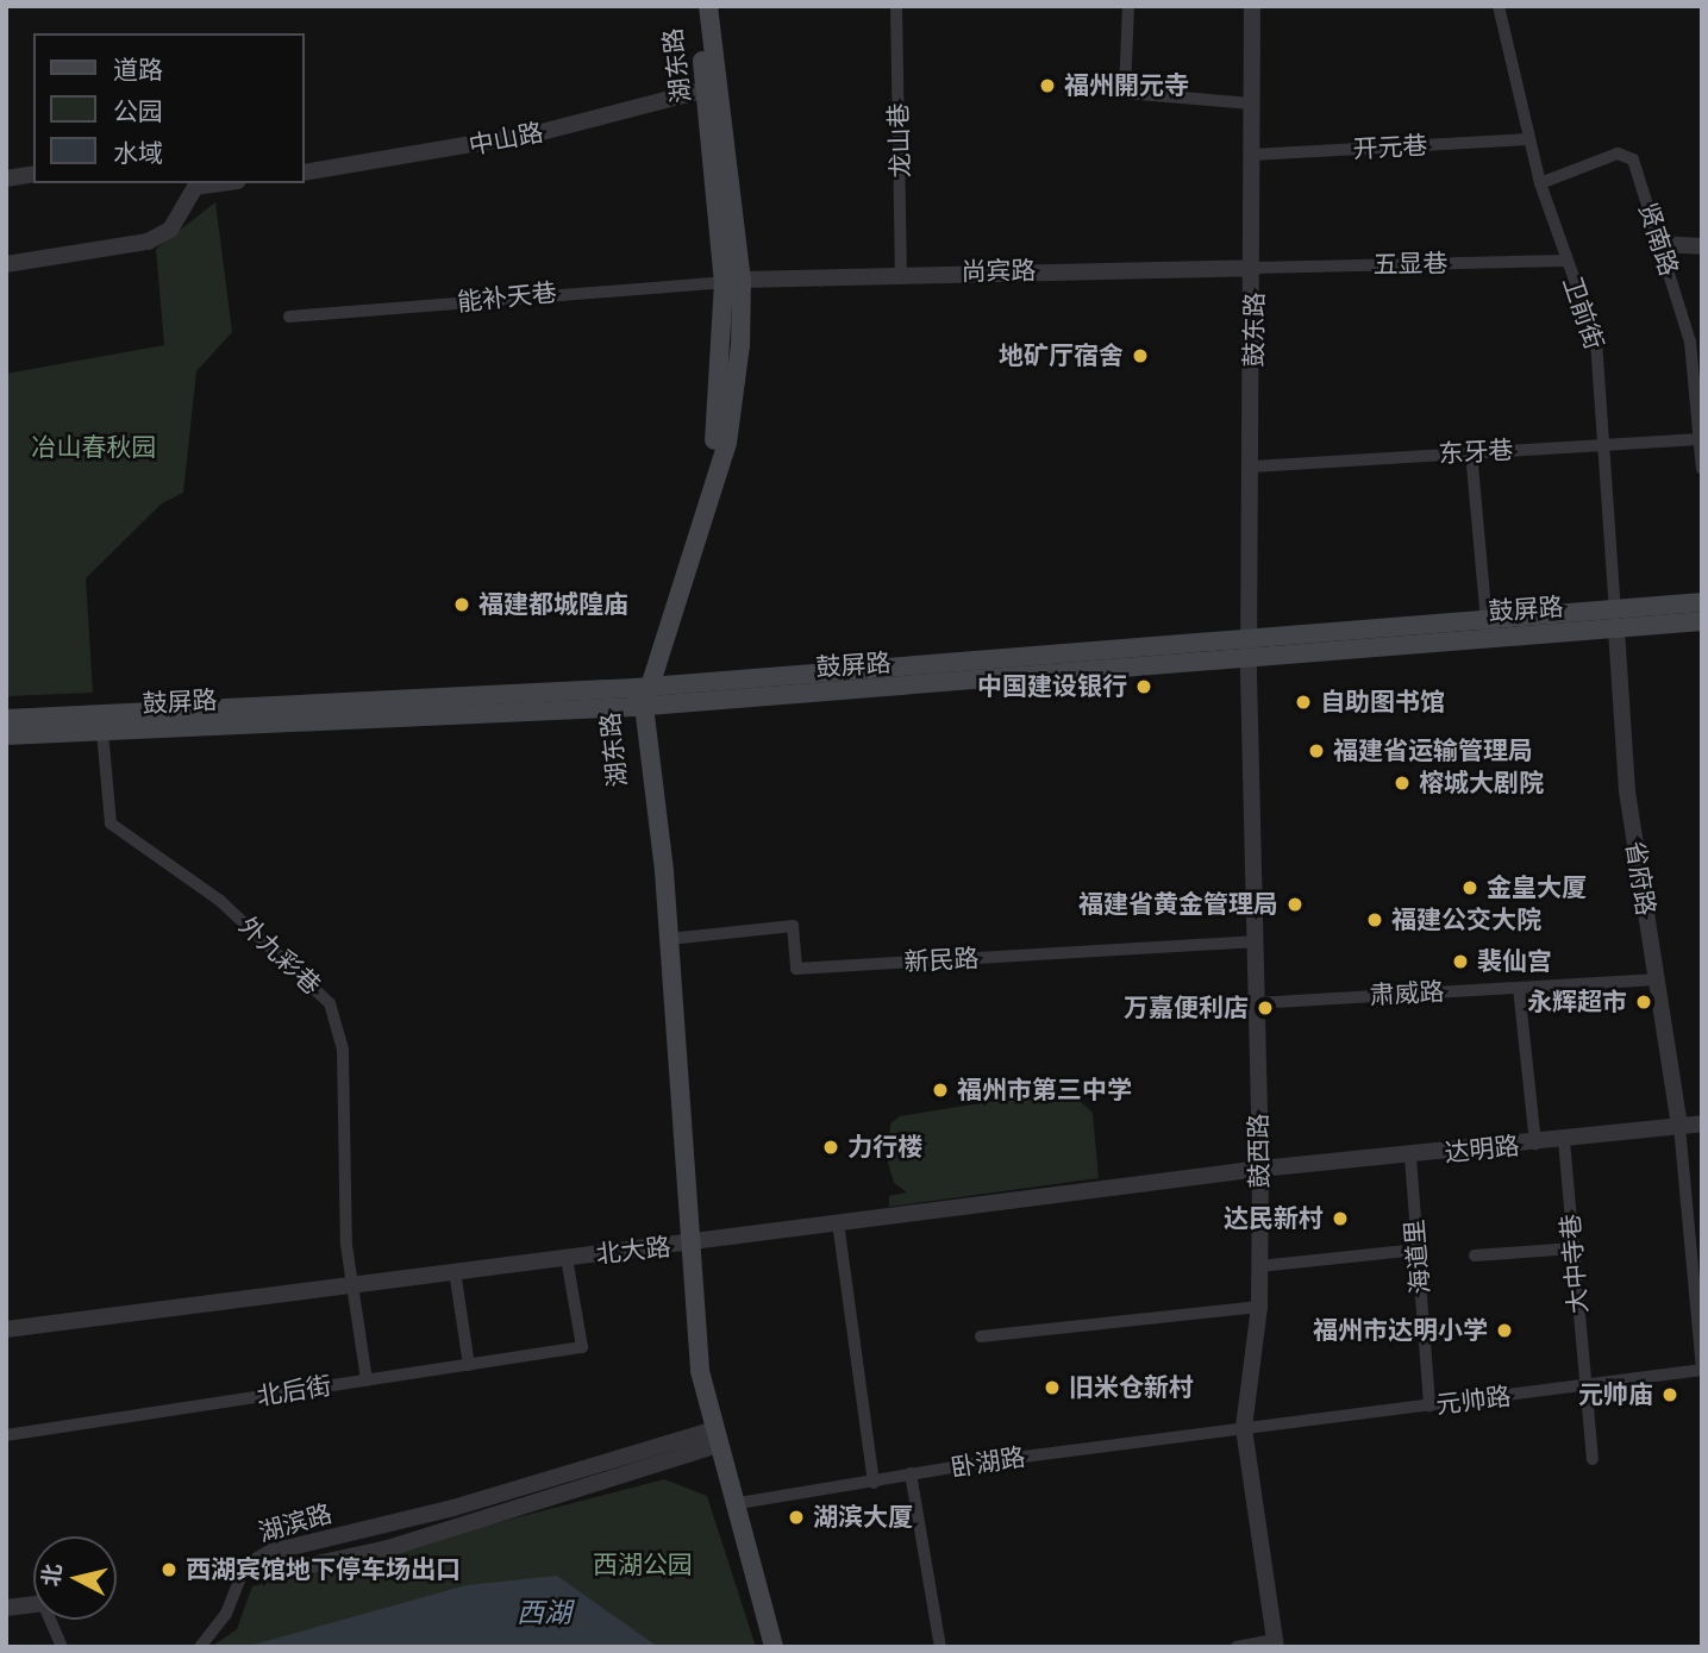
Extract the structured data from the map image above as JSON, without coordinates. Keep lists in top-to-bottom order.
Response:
{
  "streets": {
    "main road": ["湖东路", "鼓屏路"],
    "street": [
      "中山路",
      "龙山巷",
      "开元巷",
      "贤南路",
      "五显巷",
      "尚宾路",
      "能补天巷",
      "卫前街",
      "鼓东路",
      "东牙巷",
      "省府路",
      "外九彩巷",
      "新民路",
      "肃威路",
      "达明路",
      "鼓西路",
      "北大路",
      "海道里",
      "大中寺巷",
      "北后街",
      "元帅路",
      "卧湖路",
      "湖滨路"
    ]
  },
  "crossings": [
    ["湖东路", "中山路"],
    ["湖东路", "尚宾路"],
    ["湖东路", "能补天巷"],
    ["湖东路", "鼓屏路"],
    ["湖东路", "新民路"],
    ["湖东路", "北大路"],
    ["湖东路", "湖滨路"],
    ["龙山巷", "尚宾路"],
    ["开元巷", "卫前街"],
    ["开元巷", "鼓东路"],
    ["贤南路", "卫前街"],
    ["贤南路", "东牙巷"],
    ["五显巷", "尚宾路"],
    ["五显巷", "卫前街"],
    ["五显巷", "鼓东路"],
    ["尚宾路", "能补天巷"],
    ["尚宾路", "鼓东路"],
    ["卫前街", "东牙巷"],
    ["卫前街", "鼓屏路"],
    ["卫前街", "省府路"],
    ["鼓东路", "东牙巷"],
    ["鼓东路", "鼓屏路"],
    ["鼓东路", "鼓西路"],
    ["鼓屏路", "省府路"],
    ["鼓屏路", "外九彩巷"],
    ["鼓屏路", "鼓西路"],
    ["省府路", "肃威路"],
    ["省府路", "达明路"],
    ["外九彩巷", "北大路"],
    ["外九彩巷", "北后街"],
    ["新民路", "鼓西路"],
    ["肃威路", "鼓西路"],
    ["达明路", "鼓西路"],
    ["达明路", "北大路"],
    ["达明路", "海道里"],
    ["达明路", "大中寺巷"],
    ["鼓西路", "北大路"],
    ["鼓西路", "元帅路"],
    ["鼓西路", "卧湖路"],
    ["北大路", "北后街"],
    ["海道里", "元帅路"],
    ["大中寺巷", "元帅路"],
    ["元帅路", "卧湖路"]
  ],
  "water": ["西湖"],
  "parks": ["冶山春秋园", "西湖公园"],
  "places": [
    "福州開元寺",
    "地矿厅宿舍",
    "福建都城隍庙",
    "中国建设银行",
    "自助图书馆",
    "福建省运输管理局",
    "榕城大剧院",
    "金皇大厦",
    "福建省黄金管理局",
    "福建公交大院",
    "裴仙宫",
    "永辉超市",
    "万嘉便利店",
    "福州市第三中学",
    "力行楼",
    "达民新村",
    "福州市达明小学",
    "旧米仓新村",
    "元帅庙",
    "湖滨大厦",
    "西湖宾馆地下停车场出口"
  ],
  "legend": ["道路", "公园", "水域"],
  "north": "left"
}
